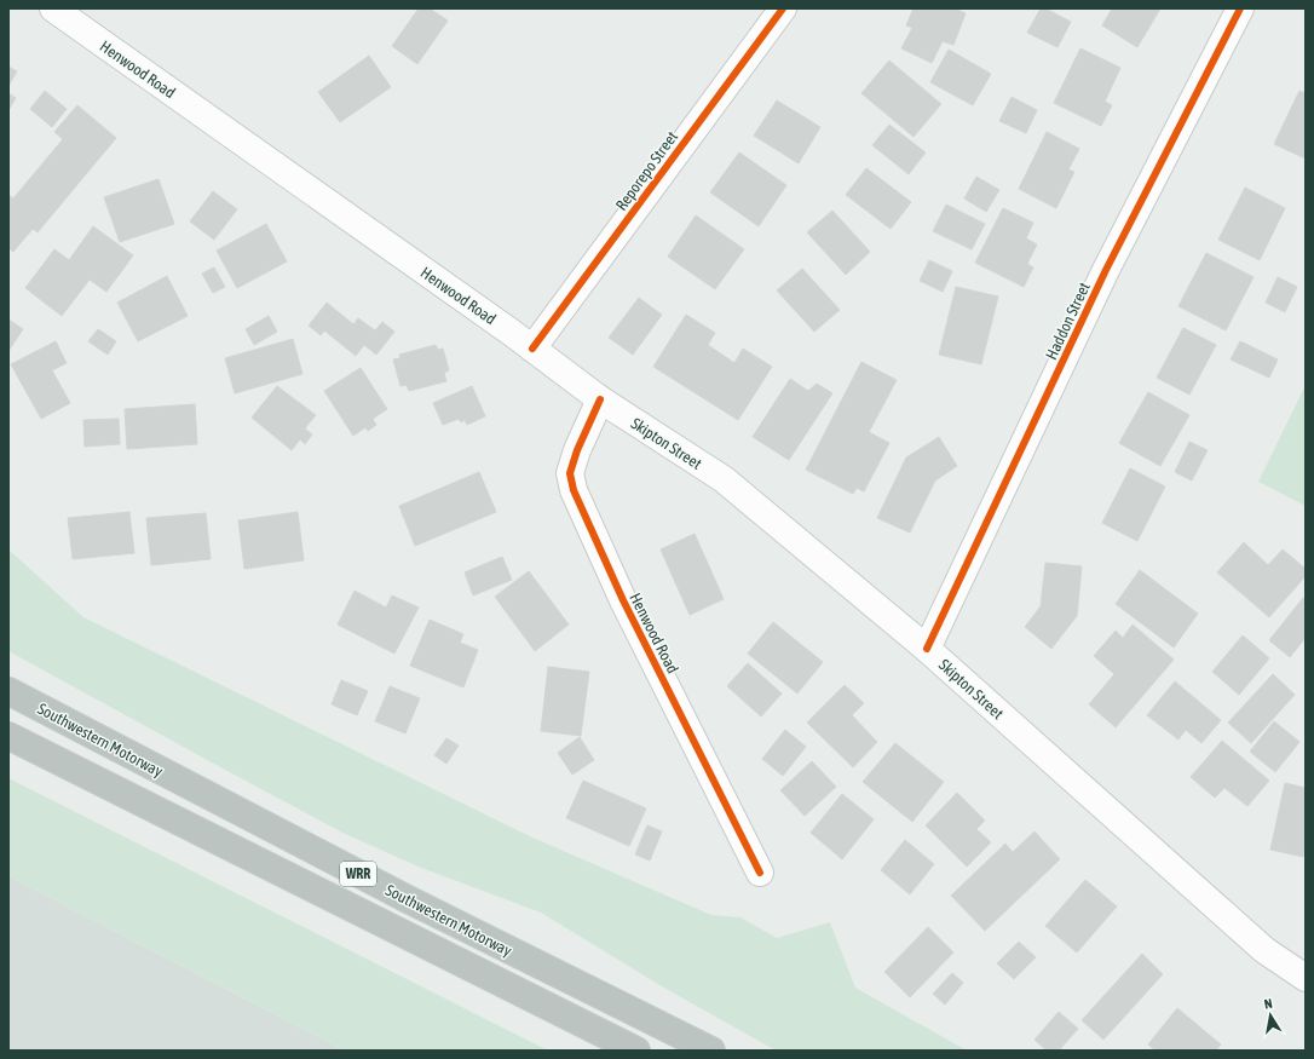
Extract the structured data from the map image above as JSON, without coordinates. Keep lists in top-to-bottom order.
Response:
{
  "streets": {
    "highway": ["Southwestern Motorway", "WRR"],
    "street": [
      "Henwood Road",
      "Reporepo Street",
      "Haddon Street",
      "Skipton Street"
    ]
  },
  "crossings": [
    ["Henwood Road", "Reporepo Street"],
    ["Henwood Road", "Skipton Street"],
    ["Haddon Street", "Skipton Street"]
  ],
  "north": "top"
}
